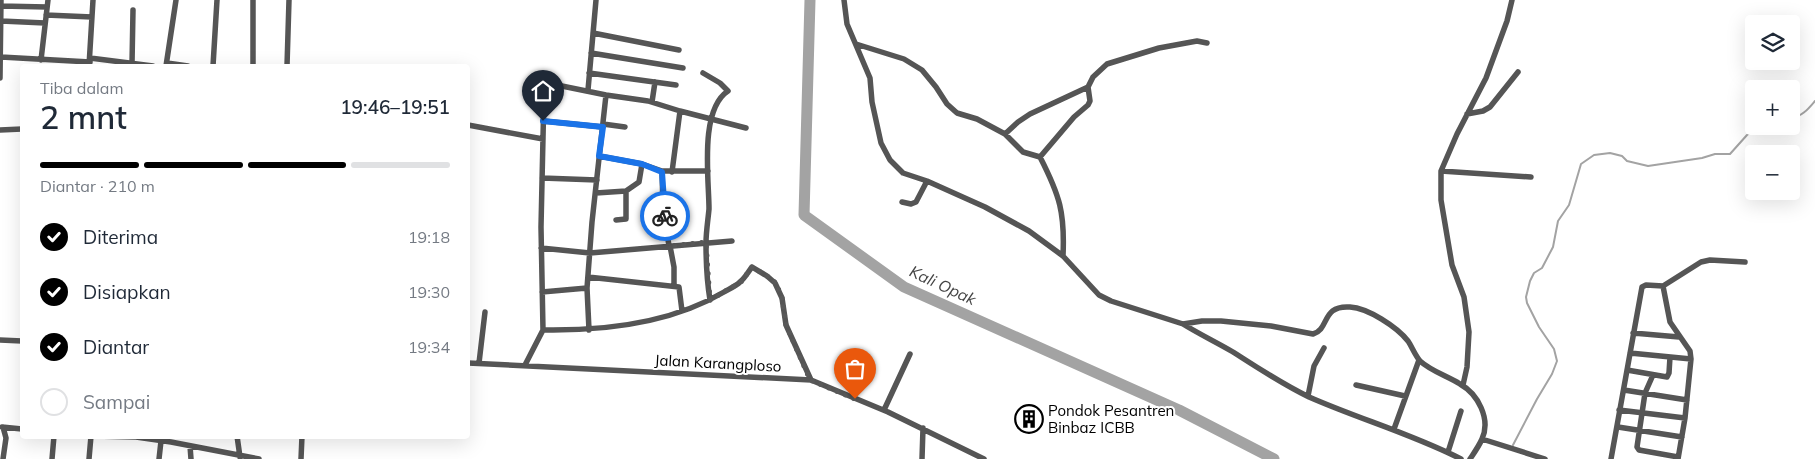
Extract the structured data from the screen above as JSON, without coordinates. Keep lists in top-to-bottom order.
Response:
{
  "streets": {
    "street": ["Jalan Karangploso"]
  },
  "water": ["Kali Opak"],
  "places": {
    "building": ["Pondok Pesantren Binbaz ICBB"]
  },
  "page": {
    "map_buttons": ["+", "−"],
    "heading": ["2 mnt", "Tiba dalam", "19:46–19:51"],
    "bar": "Diantar · 210 m",
    "list": [
      ["Diterima", "19:18"],
      ["Disiapkan", "19:30"],
      ["Diantar", "19:34"],
      "Sampai"
    ]
  }
}
